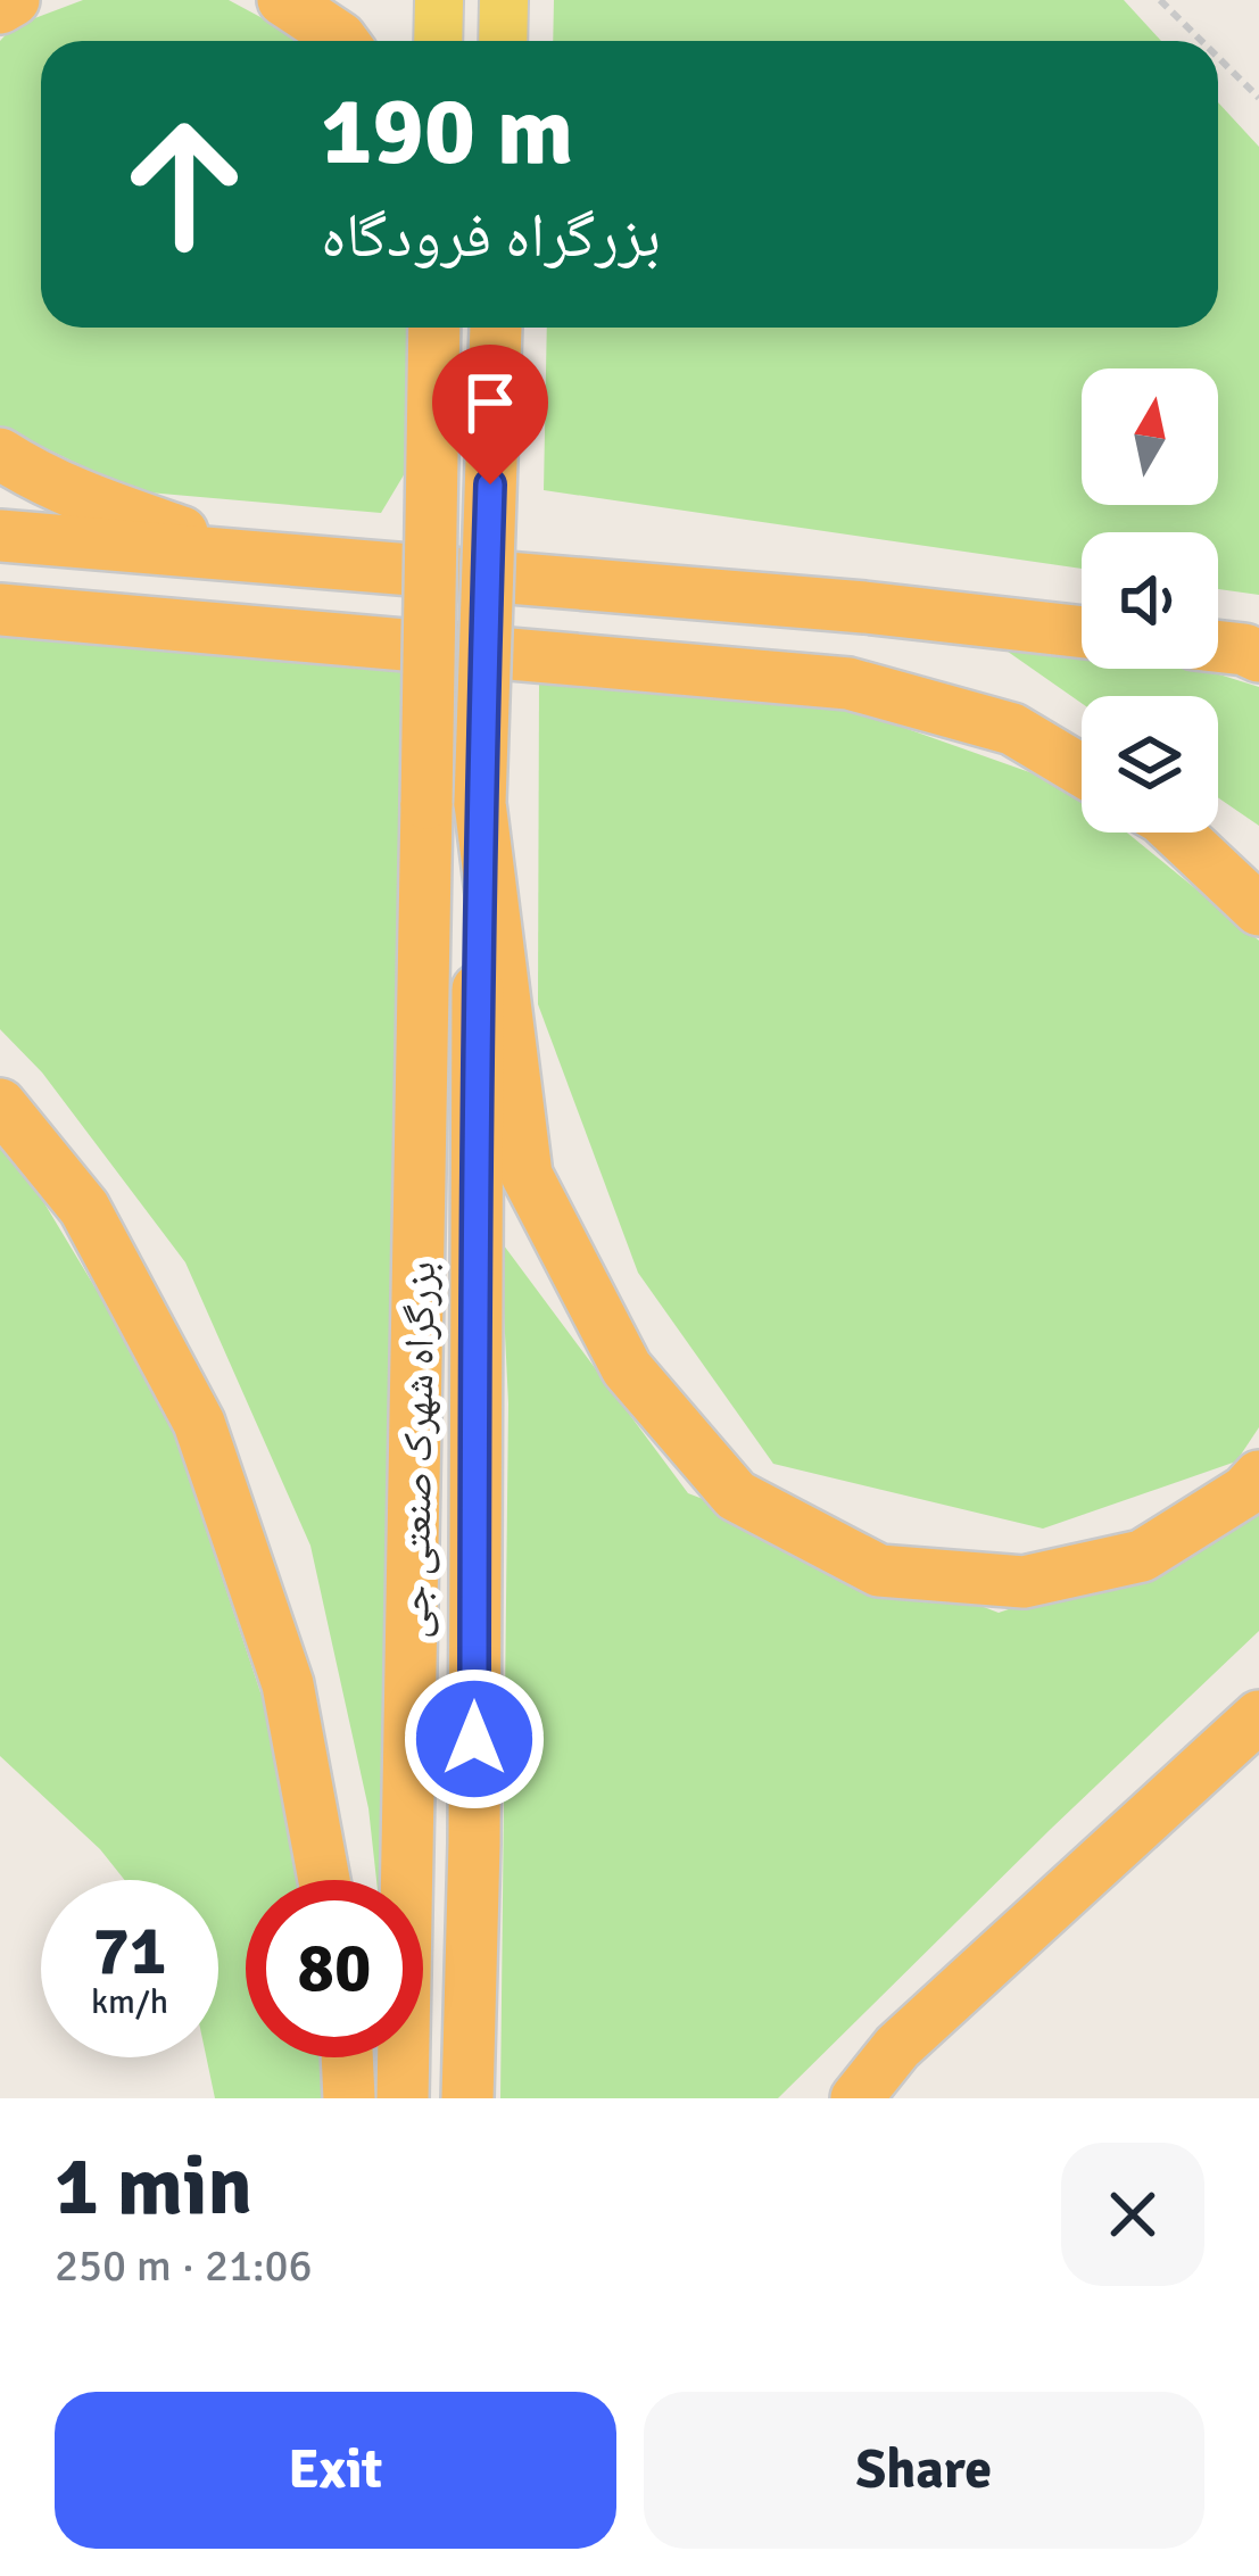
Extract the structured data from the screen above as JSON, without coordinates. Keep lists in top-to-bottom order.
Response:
{
  "streets": {
    "highway": ["بزرگراه شهرک صنعتی جی"]
  },
  "north": "top",
  "page": {
    "turn": ["190 m", "بزرگراه فرودگاه"],
    "speed": "71 km/h",
    "limit": "80",
    "heading": ["1 min", "250 m · 21:06"],
    "buttons": ["Exit", "Share"]
  }
}
